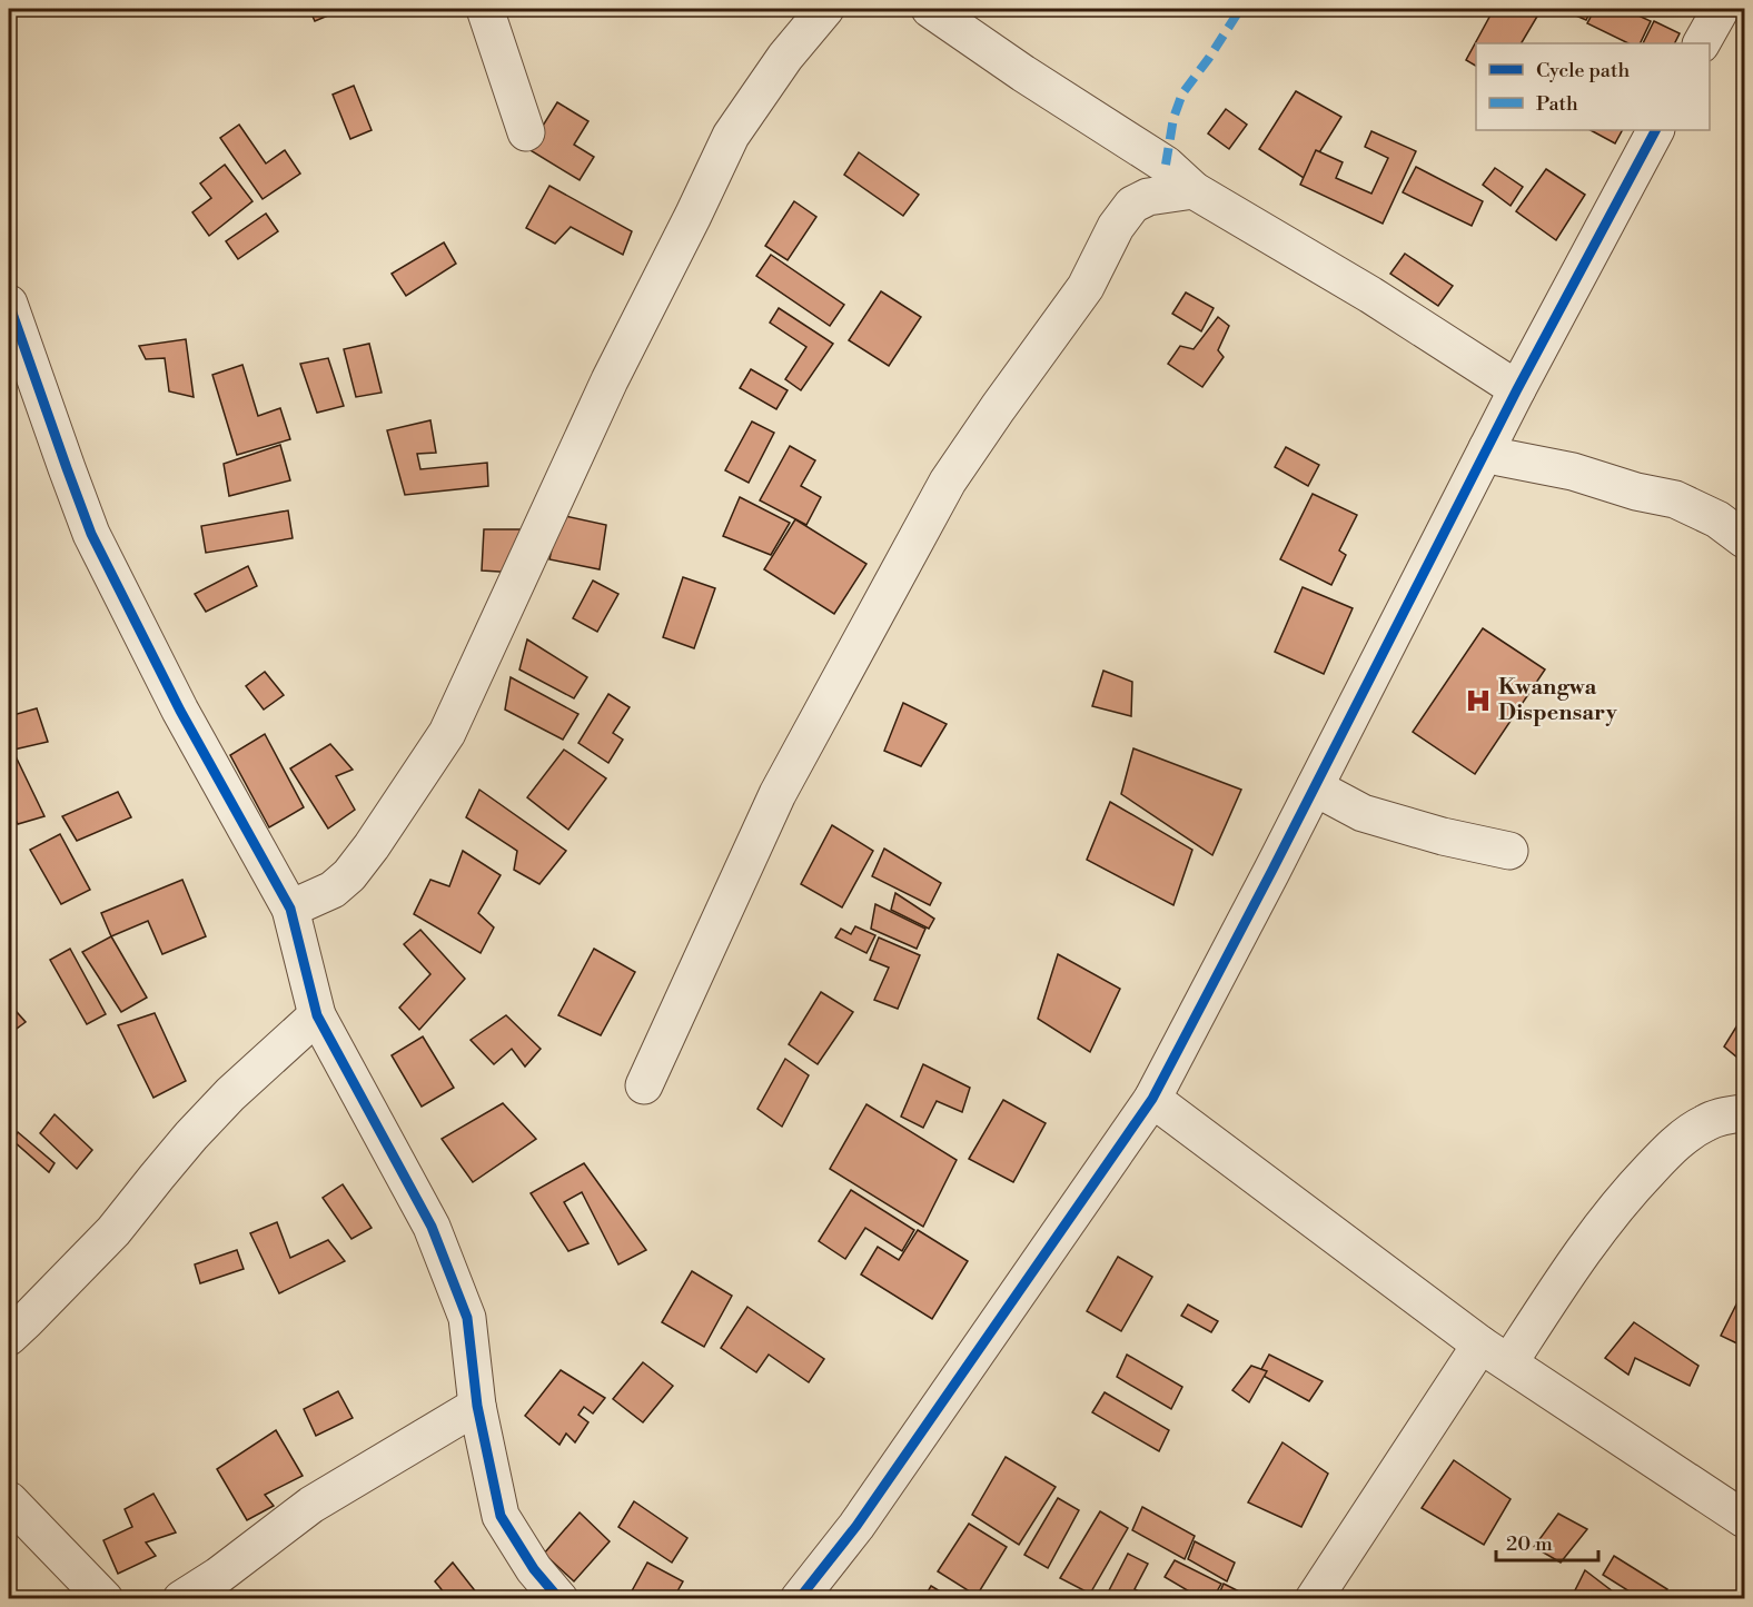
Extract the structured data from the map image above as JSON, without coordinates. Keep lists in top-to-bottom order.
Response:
{
  "places": {
    "hospital": ["Kwangwa Dispensary"]
  },
  "legend": ["Cycle path", "Path"],
  "scale_bar": "20 m"
}
